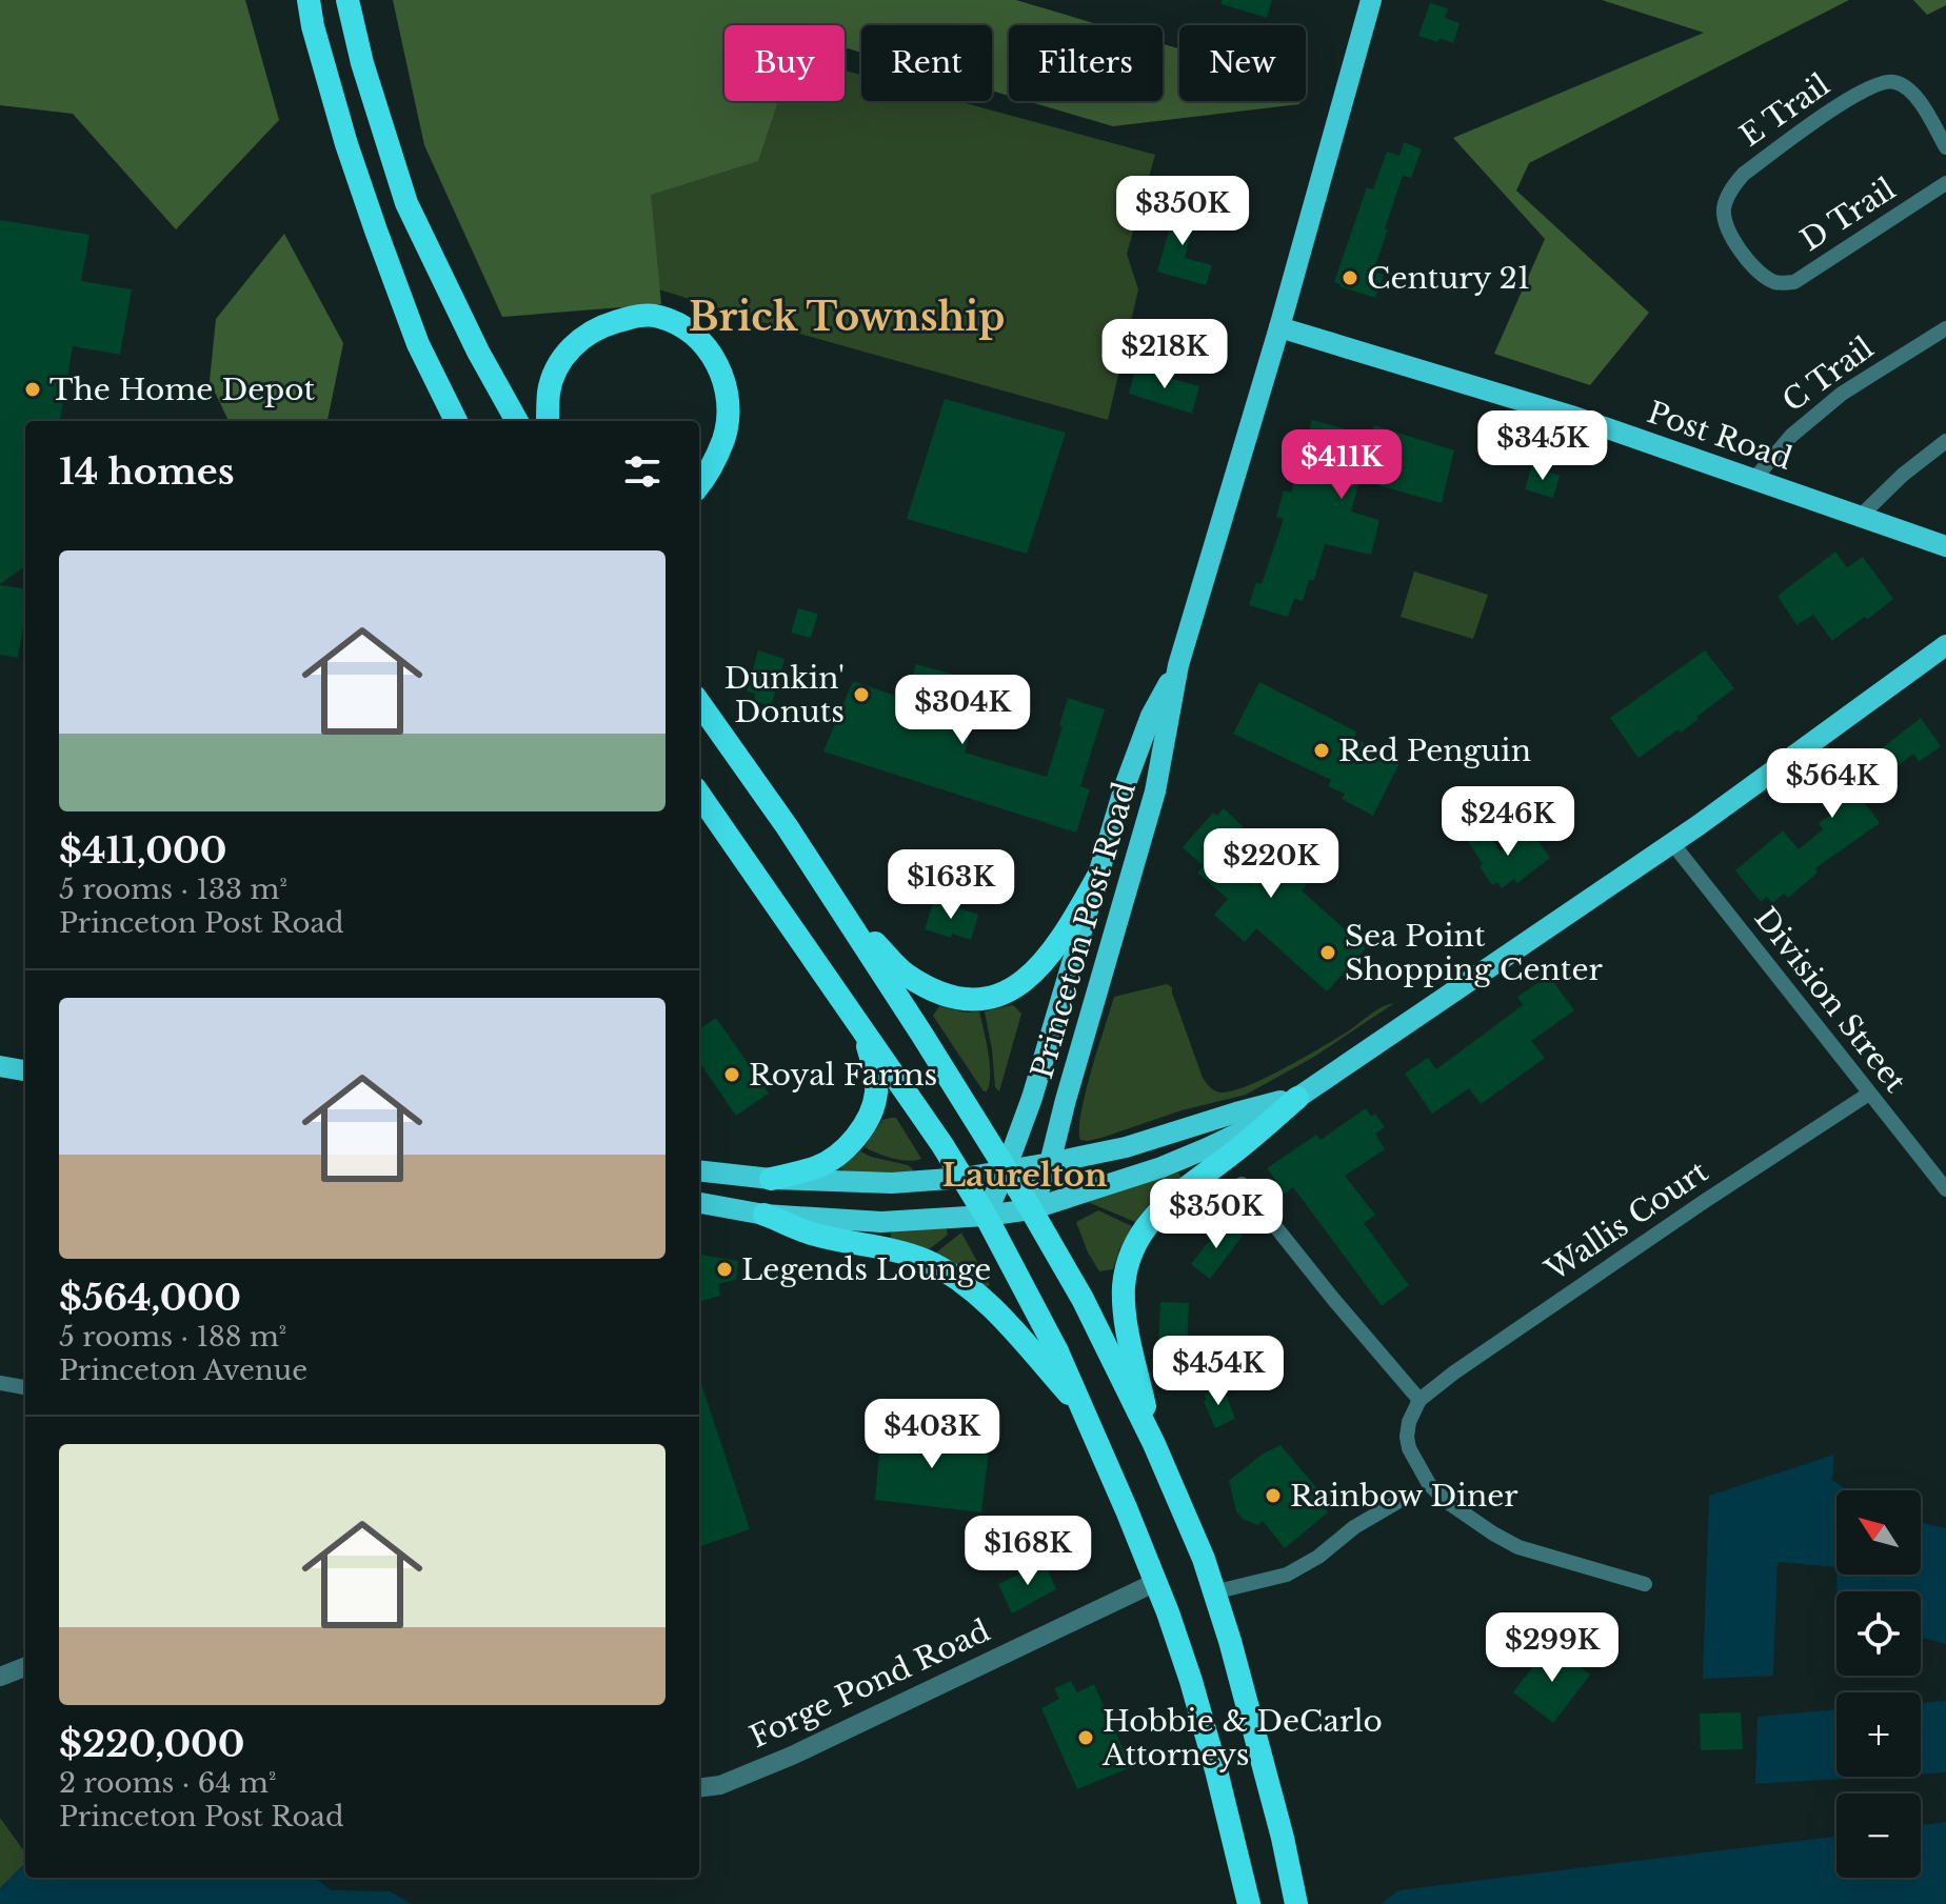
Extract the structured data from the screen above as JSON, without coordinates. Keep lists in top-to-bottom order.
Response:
{
  "streets": {
    "main road": ["Post Road", "Princeton Post Road"],
    "street": [
      "E Trail",
      "D Trail",
      "C Trail",
      "Division Street",
      "Wallis Court",
      "Forge Pond Road"
    ]
  },
  "crossings": [
    ["E Trail", "D Trail"],
    ["C Trail", "Post Road"],
    ["Post Road", "Princeton Post Road"],
    ["Division Street", "Wallis Court"]
  ],
  "districts": ["Brick Township", "Laurelton"],
  "places": [
    "Century 21",
    "The Home Depot",
    "Dunkin' Donuts",
    "Red Penguin",
    "Sea Point Shopping Center",
    "Royal Farms",
    "Legends Lounge",
    "Rainbow Diner",
    "Hobbie & DeCarlo Attorneys"
  ],
  "north": "top left",
  "page": {
    "chip": [
      "Buy",
      "Rent",
      "Filters",
      "New"
    ],
    "price": [
      "$350K",
      "$218K",
      "$345K",
      "$411K",
      "$304K",
      "$564K",
      "$246K",
      "$220K",
      "$163K",
      "$350K",
      "$454K",
      "$403K",
      "$168K",
      "$299K"
    ],
    "heading": "14 homes",
    "list": [
      {
        "name": "$411,000",
        "note": "5 rooms · 133 m² · Princeton Post Road"
      },
      {
        "name": "$564,000",
        "note": "5 rooms · 188 m² · Princeton Avenue"
      },
      {
        "name": "$220,000",
        "note": "2 rooms · 64 m² · Princeton Post Road"
      }
    ],
    "map_buttons": ["+", "−"]
  }
}
